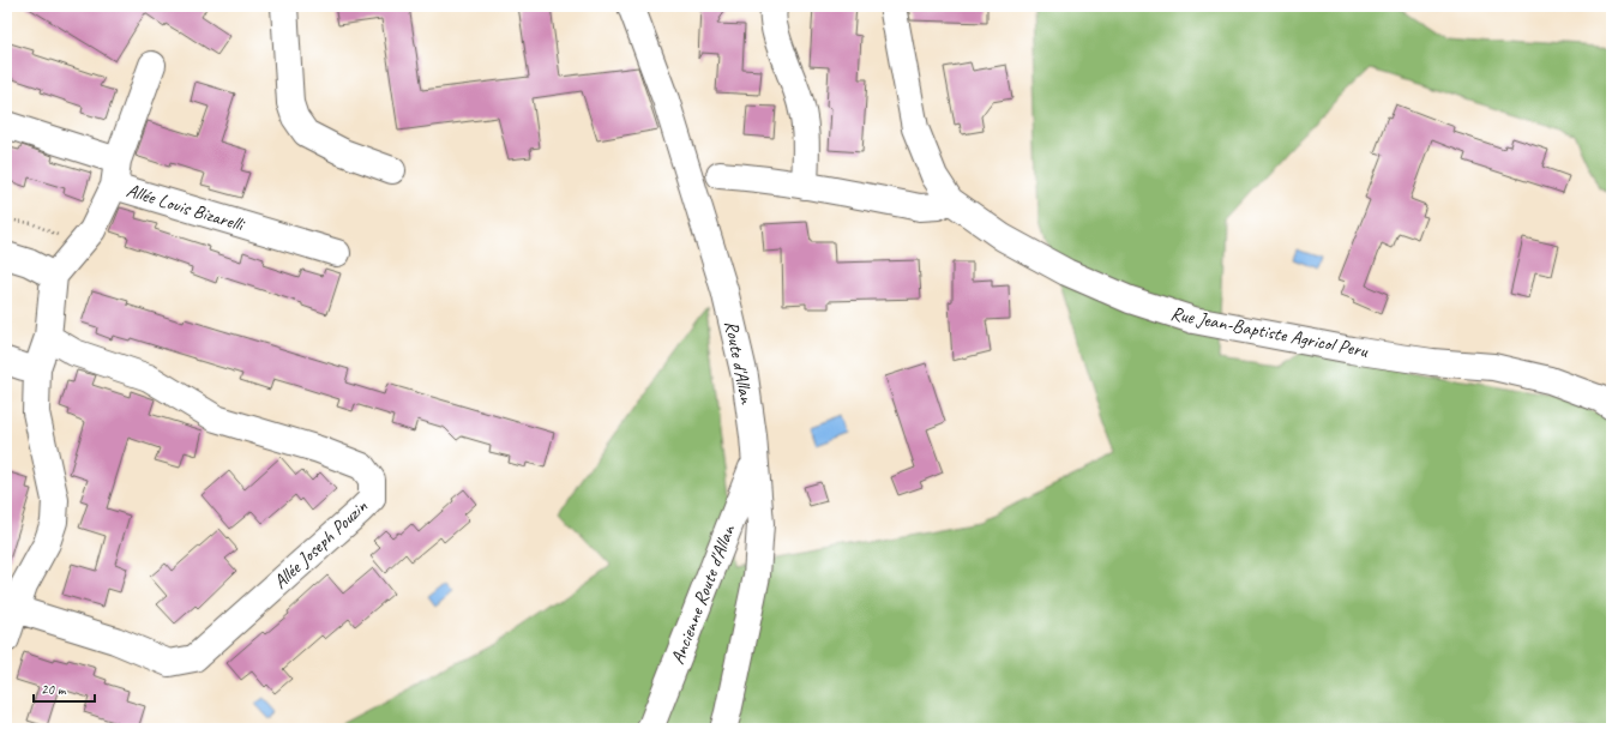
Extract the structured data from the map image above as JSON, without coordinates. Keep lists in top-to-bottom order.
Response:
{
  "streets": {
    "street": [
      "Allée Louis Bizarelli",
      "Rue Jean-Baptiste Agricol Peru",
      "Route d'Allan",
      "Allée Joseph Pouzin",
      "Ancienne Route d'Allan"
    ]
  },
  "crossings": [
    ["Route d'Allan", "Ancienne Route d'Allan"]
  ],
  "scale_bar": "20 m"
}
